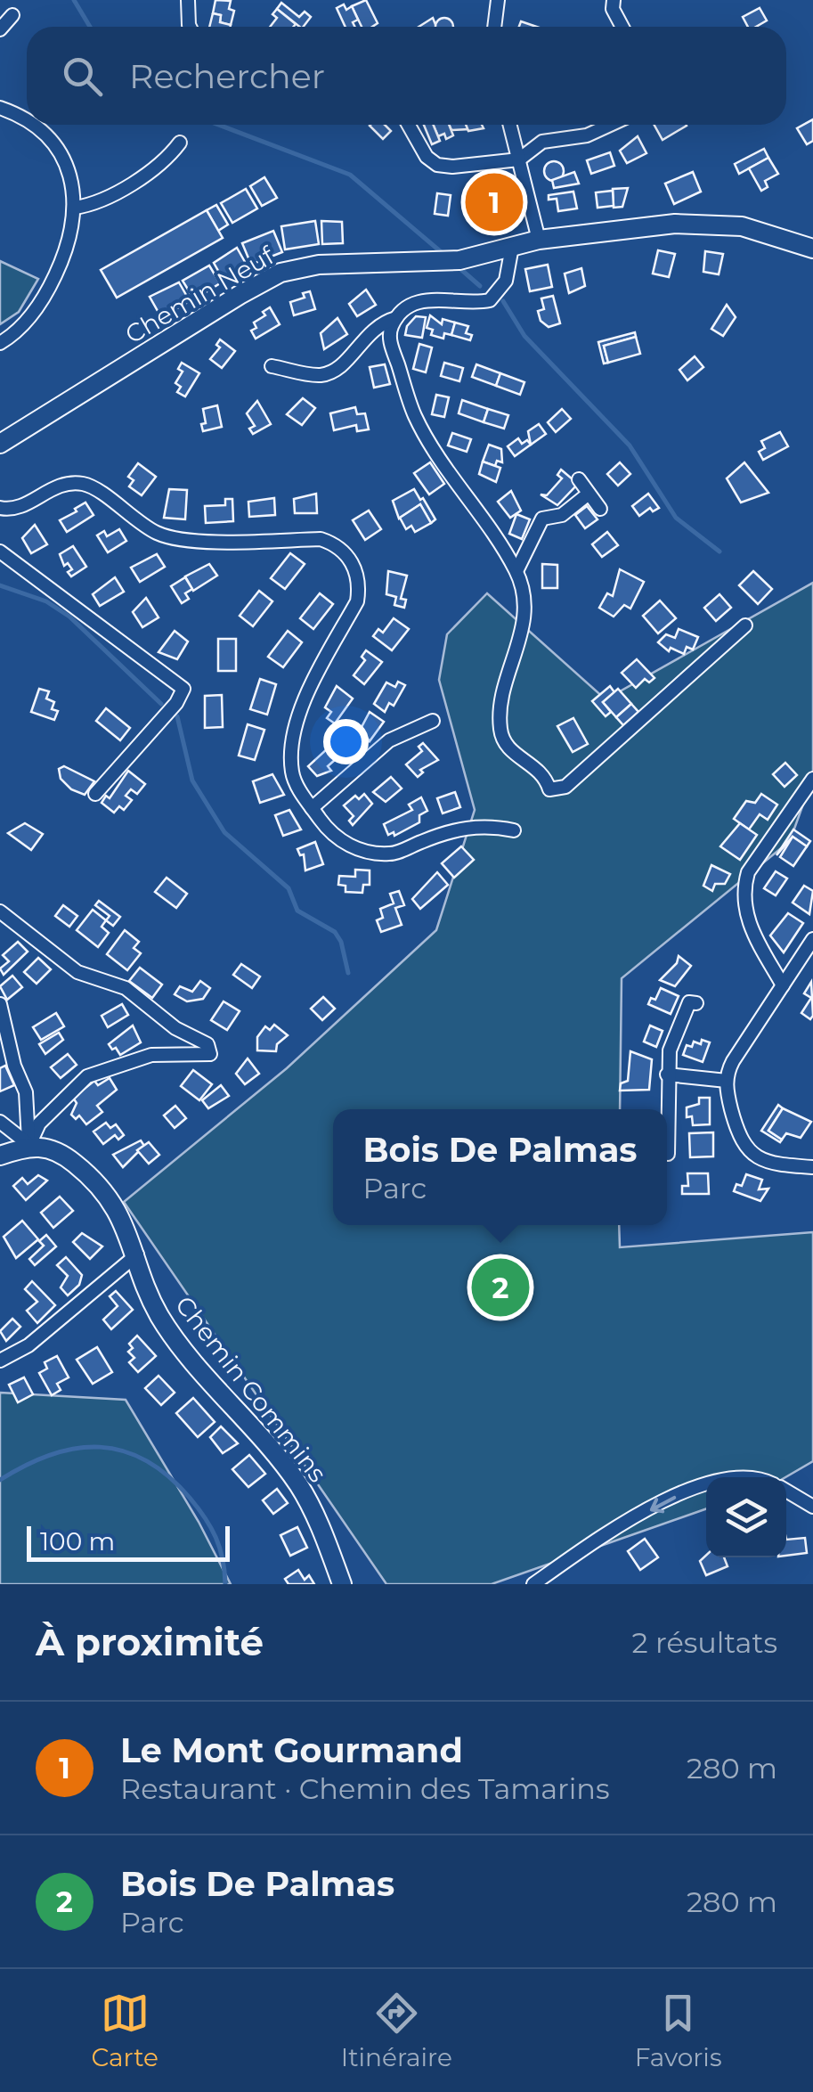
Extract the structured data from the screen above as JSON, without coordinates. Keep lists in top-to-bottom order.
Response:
{
  "streets": {
    "street": ["Chemin Neuf", "Chemin Commins"]
  },
  "scale_bar": "100 m",
  "page": {
    "search": "Rechercher",
    "pins": ["1", "2"],
    "popup": ["Bois De Palmas", "Parc"],
    "scale": "100 m",
    "heading": ["À proximité", "2 résultats"],
    "list": [
      {
        "mark": "1",
        "name": "Le Mont Gourmand",
        "note": "Restaurant · Chemin des Tamarins",
        "value": "280 m"
      },
      {
        "mark": "2",
        "name": "Bois De Palmas",
        "note": "Parc",
        "value": "280 m"
      }
    ],
    "nav": ["Carte", "Itinéraire", "Favoris"]
  }
}
